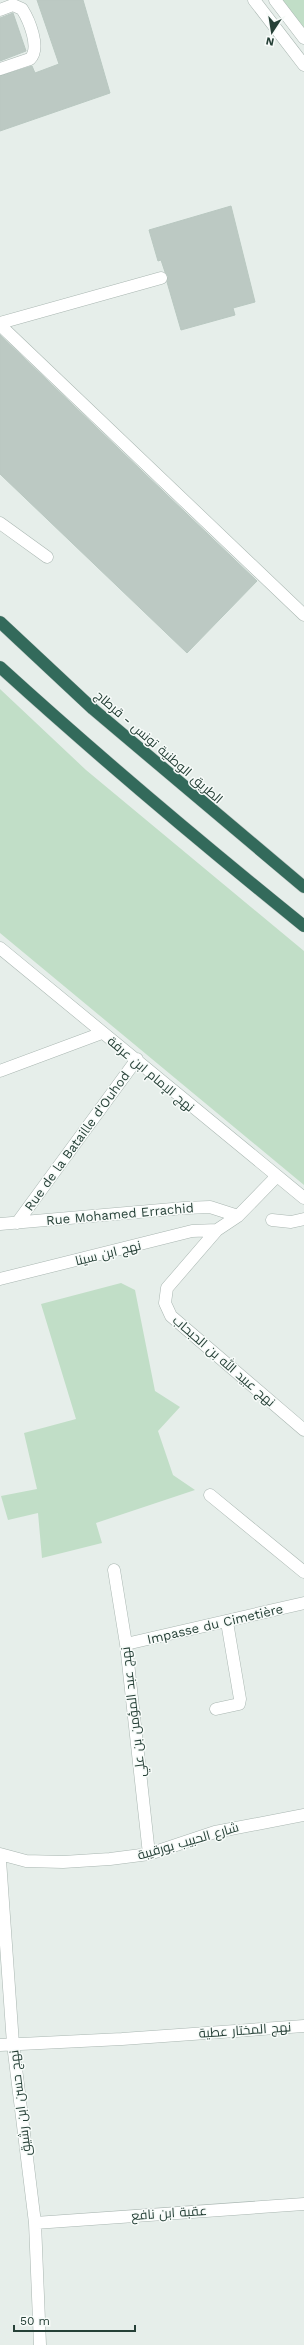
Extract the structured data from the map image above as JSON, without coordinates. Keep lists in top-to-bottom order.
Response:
{
  "streets": {
    "highway": ["الطريق الوطنية تونس - قرطاج"],
    "street": [
      "نهج الإمام ابن عرفة",
      "Rue de la Bataille d'Ouhod",
      "Rue Mohamed Errachid",
      "نهج ابن سينا",
      "نهج عبيد الله بن الحبحاب",
      "Impasse du Cimetière",
      "نهج عبد المؤمن بن علي",
      "شارع الحبيب بورقيبة",
      "نهج المختار عطية",
      "نهج حسن ابن رشيق",
      "عقبة ابن نافع"
    ]
  },
  "crossings": [
    ["نهج الإمام ابن عرفة", "Rue de la Bataille d'Ouhod"],
    ["نهج الإمام ابن عرفة", "نهج عبيد الله بن الحبحاب"],
    ["Rue de la Bataille d'Ouhod", "Rue Mohamed Errachid"],
    ["Rue Mohamed Errachid", "نهج عبيد الله بن الحبحاب"],
    ["نهج ابن سينا", "نهج عبيد الله بن الحبحاب"],
    ["Impasse du Cimetière", "نهج عبد المؤمن بن علي"],
    ["نهج عبد المؤمن بن علي", "شارع الحبيب بورقيبة"],
    ["نهج المختار عطية", "نهج حسن ابن رشيق"],
    ["نهج حسن ابن رشيق", "عقبة ابن نافع"]
  ],
  "scale_bar": "50 m",
  "north": "bottom"
}
